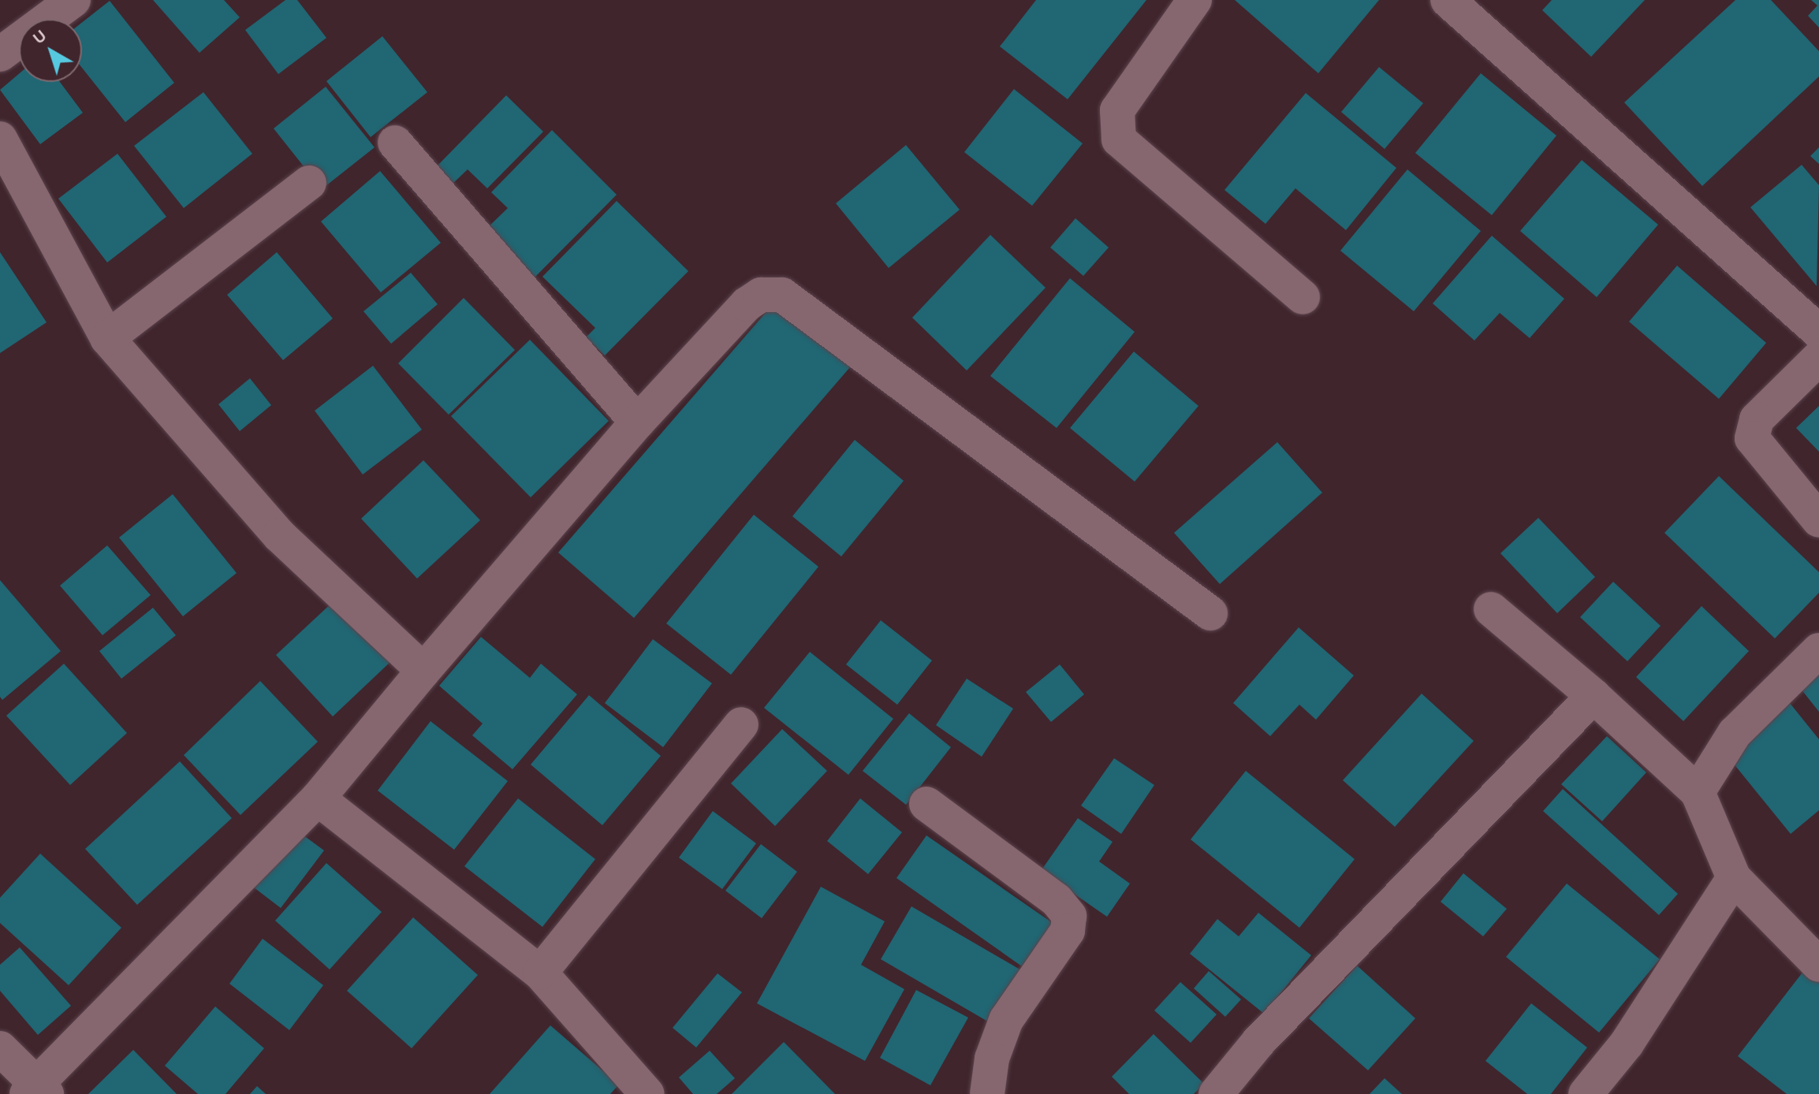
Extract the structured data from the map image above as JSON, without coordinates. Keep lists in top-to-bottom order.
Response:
{
  "north": "top left"
}
